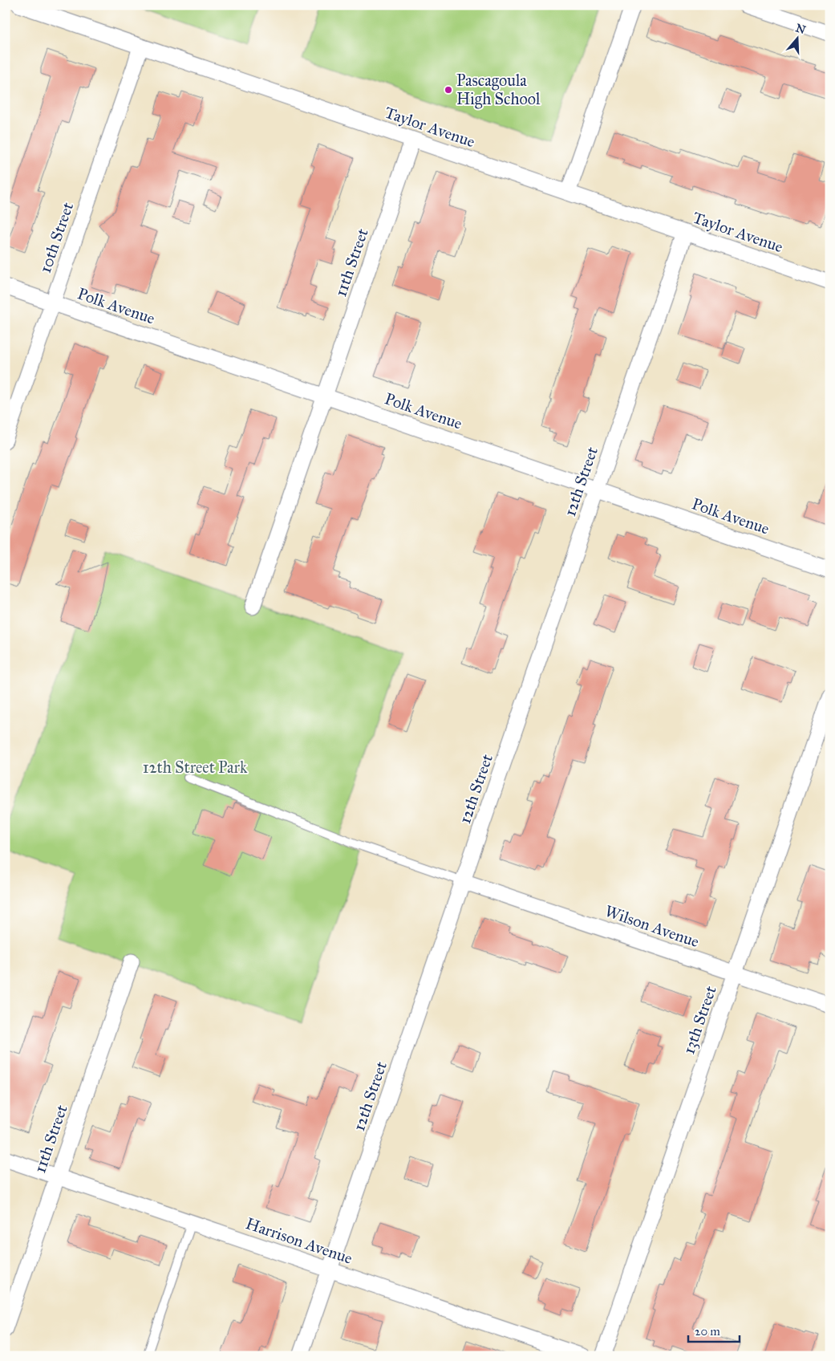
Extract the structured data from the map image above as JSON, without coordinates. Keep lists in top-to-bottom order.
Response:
{
  "streets": {
    "street": [
      "Taylor Avenue",
      "10th Street",
      "11th Street",
      "Polk Avenue",
      "12th Street",
      "Wilson Avenue",
      "13th Street",
      "Harrison Avenue"
    ]
  },
  "crossings": [
    ["Taylor Avenue", "10th Street"],
    ["Taylor Avenue", "11th Street"],
    ["Taylor Avenue", "12th Street"],
    ["10th Street", "Polk Avenue"],
    ["11th Street", "Polk Avenue"],
    ["11th Street", "Harrison Avenue"],
    ["Polk Avenue", "12th Street"],
    ["12th Street", "Wilson Avenue"],
    ["12th Street", "Harrison Avenue"],
    ["Wilson Avenue", "13th Street"]
  ],
  "parks": ["12th Street Park"],
  "places": ["Pascagoula High School"],
  "scale_bar": "20 m",
  "north": "top"
}
